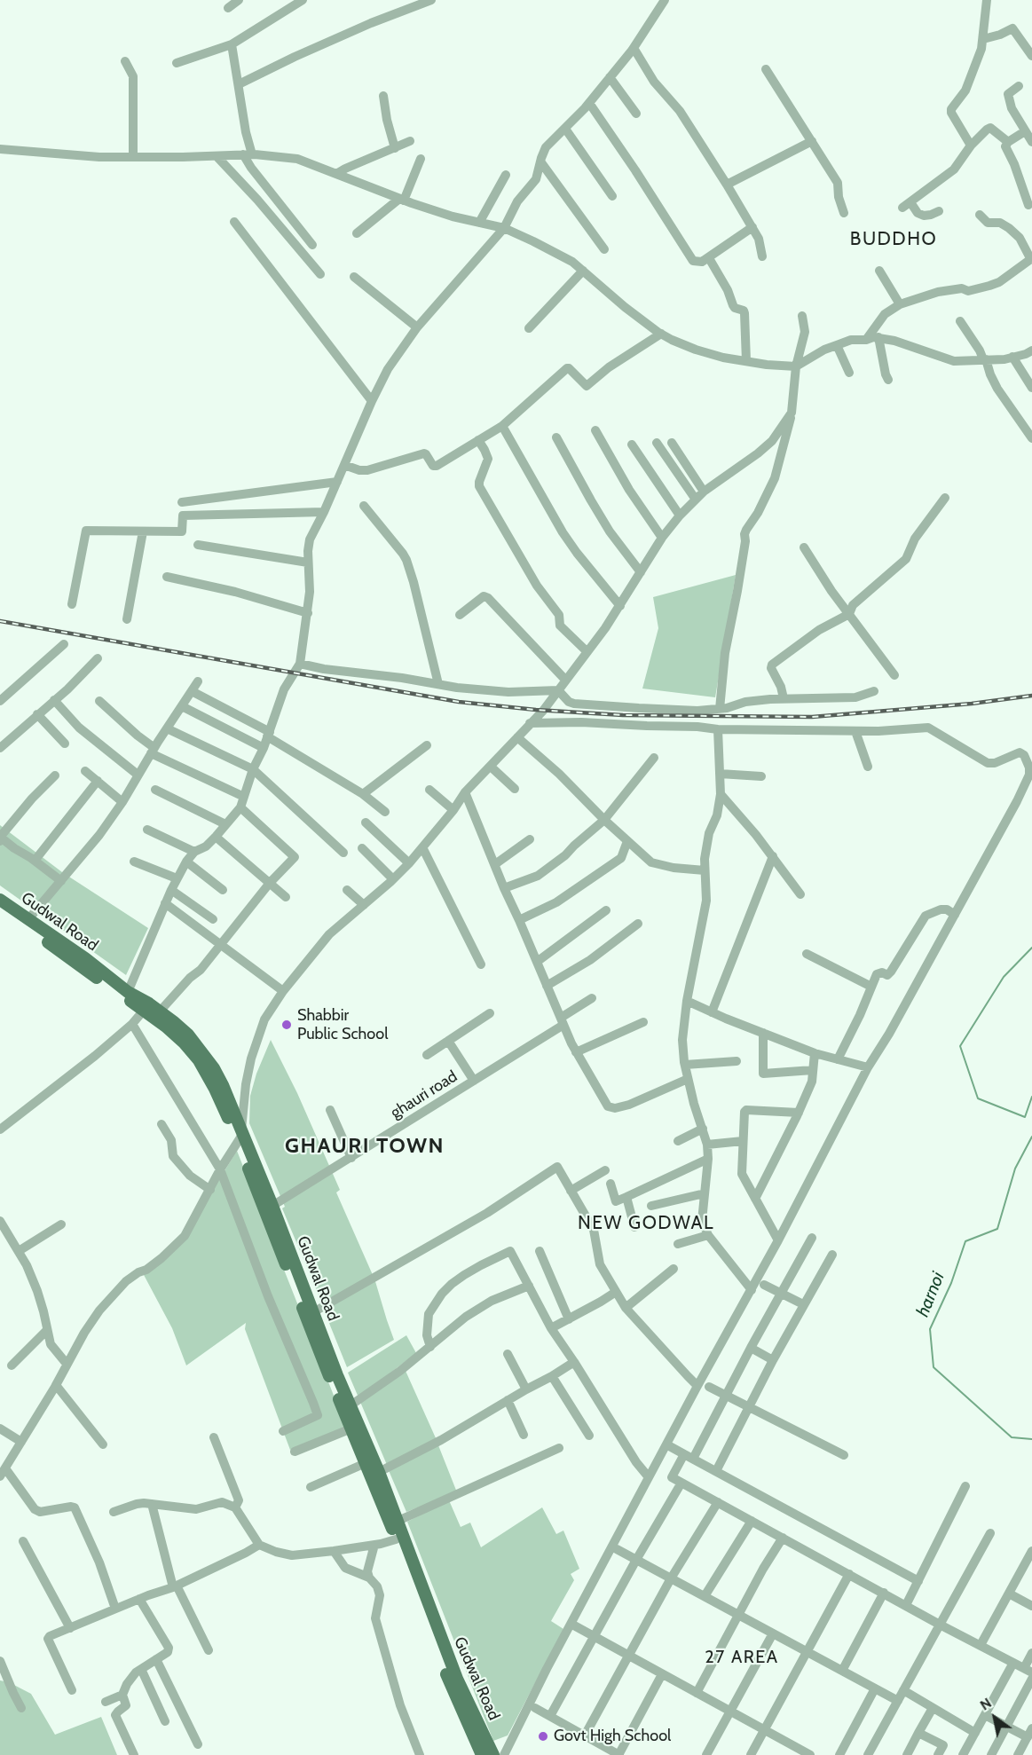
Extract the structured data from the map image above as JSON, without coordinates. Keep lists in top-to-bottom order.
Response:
{
  "streets": {
    "main road": ["Gudwal Road"],
    "street": ["ghauri road"]
  },
  "crossings": [
    ["Gudwal Road", "ghauri road"]
  ],
  "districts": [
    "BUDDHO",
    "GHAURI TOWN",
    "NEW GODWAL",
    "27 AREA"
  ],
  "water": ["harnoi"],
  "places": ["Shabbir Public School", "Govt High School"],
  "north": "top left"
}
